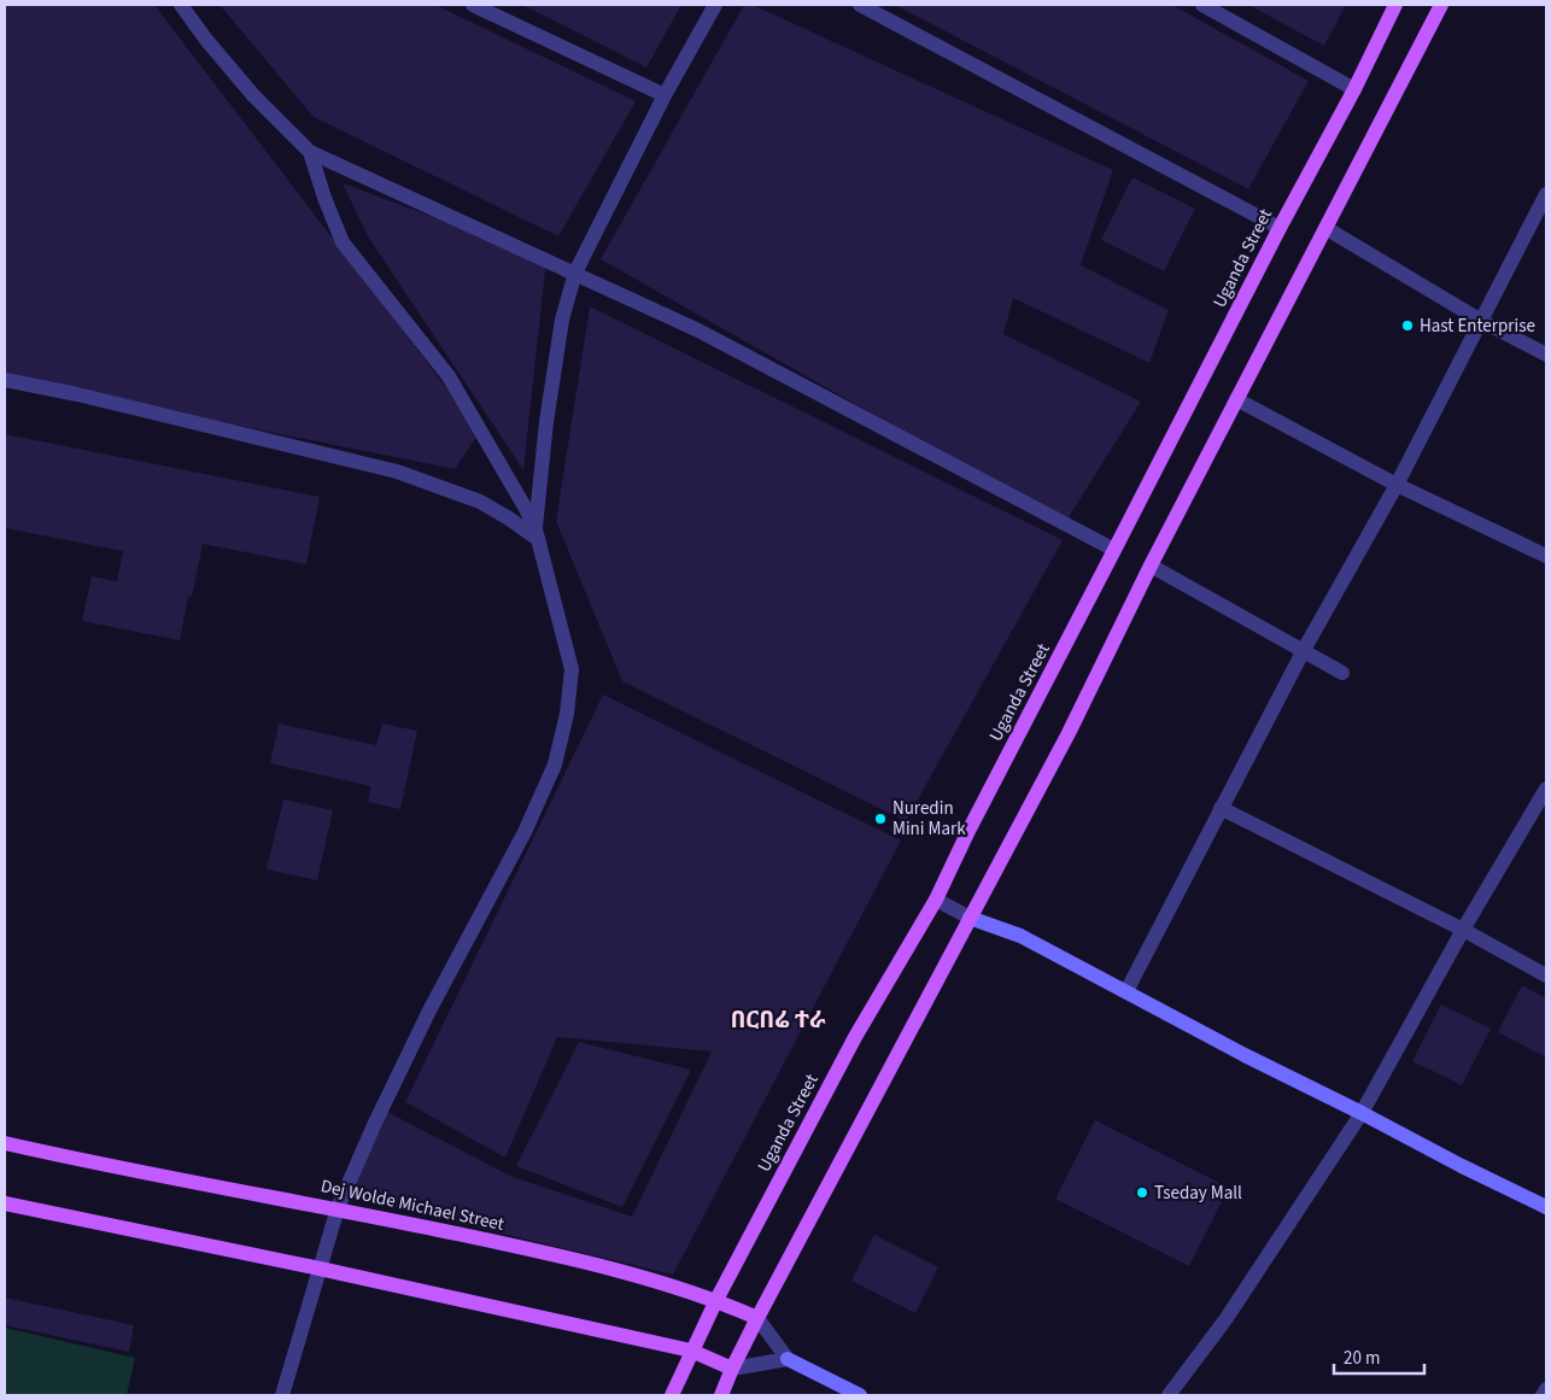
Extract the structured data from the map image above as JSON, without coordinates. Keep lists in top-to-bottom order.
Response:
{
  "streets": {
    "main road": ["Uganda Street", "Dej Wolde Michael Street"]
  },
  "crossings": [
    ["Uganda Street", "Dej Wolde Michael Street"]
  ],
  "districts": ["በርበሬ ተራ"],
  "places": ["Hast Enterprise", "Nuredin Mini Mark", "Tseday Mall"],
  "scale_bar": "20 m"
}
